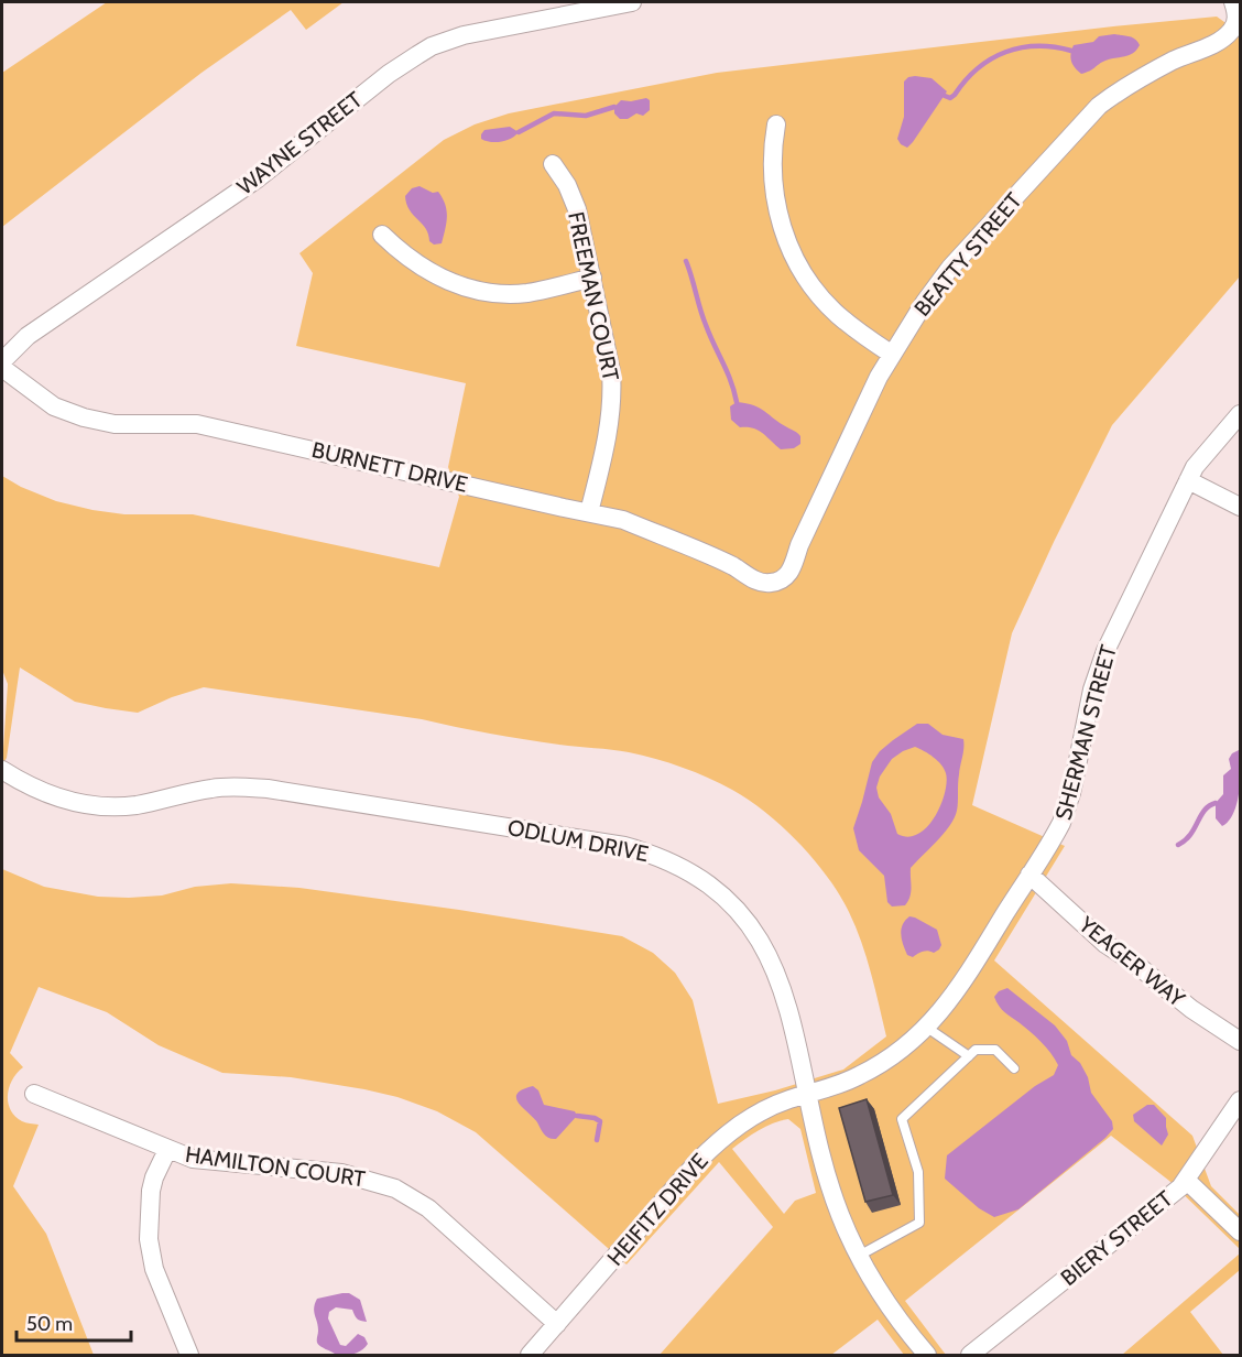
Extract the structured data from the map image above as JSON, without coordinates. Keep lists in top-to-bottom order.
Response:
{
  "streets": {
    "street": [
      "WAYNE STREET",
      "BEATTY STREET",
      "FREEMAN COURT",
      "BURNETT DRIVE",
      "SHERMAN STREET",
      "ODLUM DRIVE",
      "YEAGER WAY",
      "HAMILTON COURT",
      "HEIFITZ DRIVE",
      "BIERY STREET"
    ]
  },
  "crossings": [
    ["BEATTY STREET", "BURNETT DRIVE"],
    ["FREEMAN COURT", "BURNETT DRIVE"],
    ["SHERMAN STREET", "ODLUM DRIVE"],
    ["SHERMAN STREET", "YEAGER WAY"],
    ["SHERMAN STREET", "HEIFITZ DRIVE"],
    ["ODLUM DRIVE", "HEIFITZ DRIVE"],
    ["HAMILTON COURT", "HEIFITZ DRIVE"]
  ],
  "scale_bar": "50 m"
}
